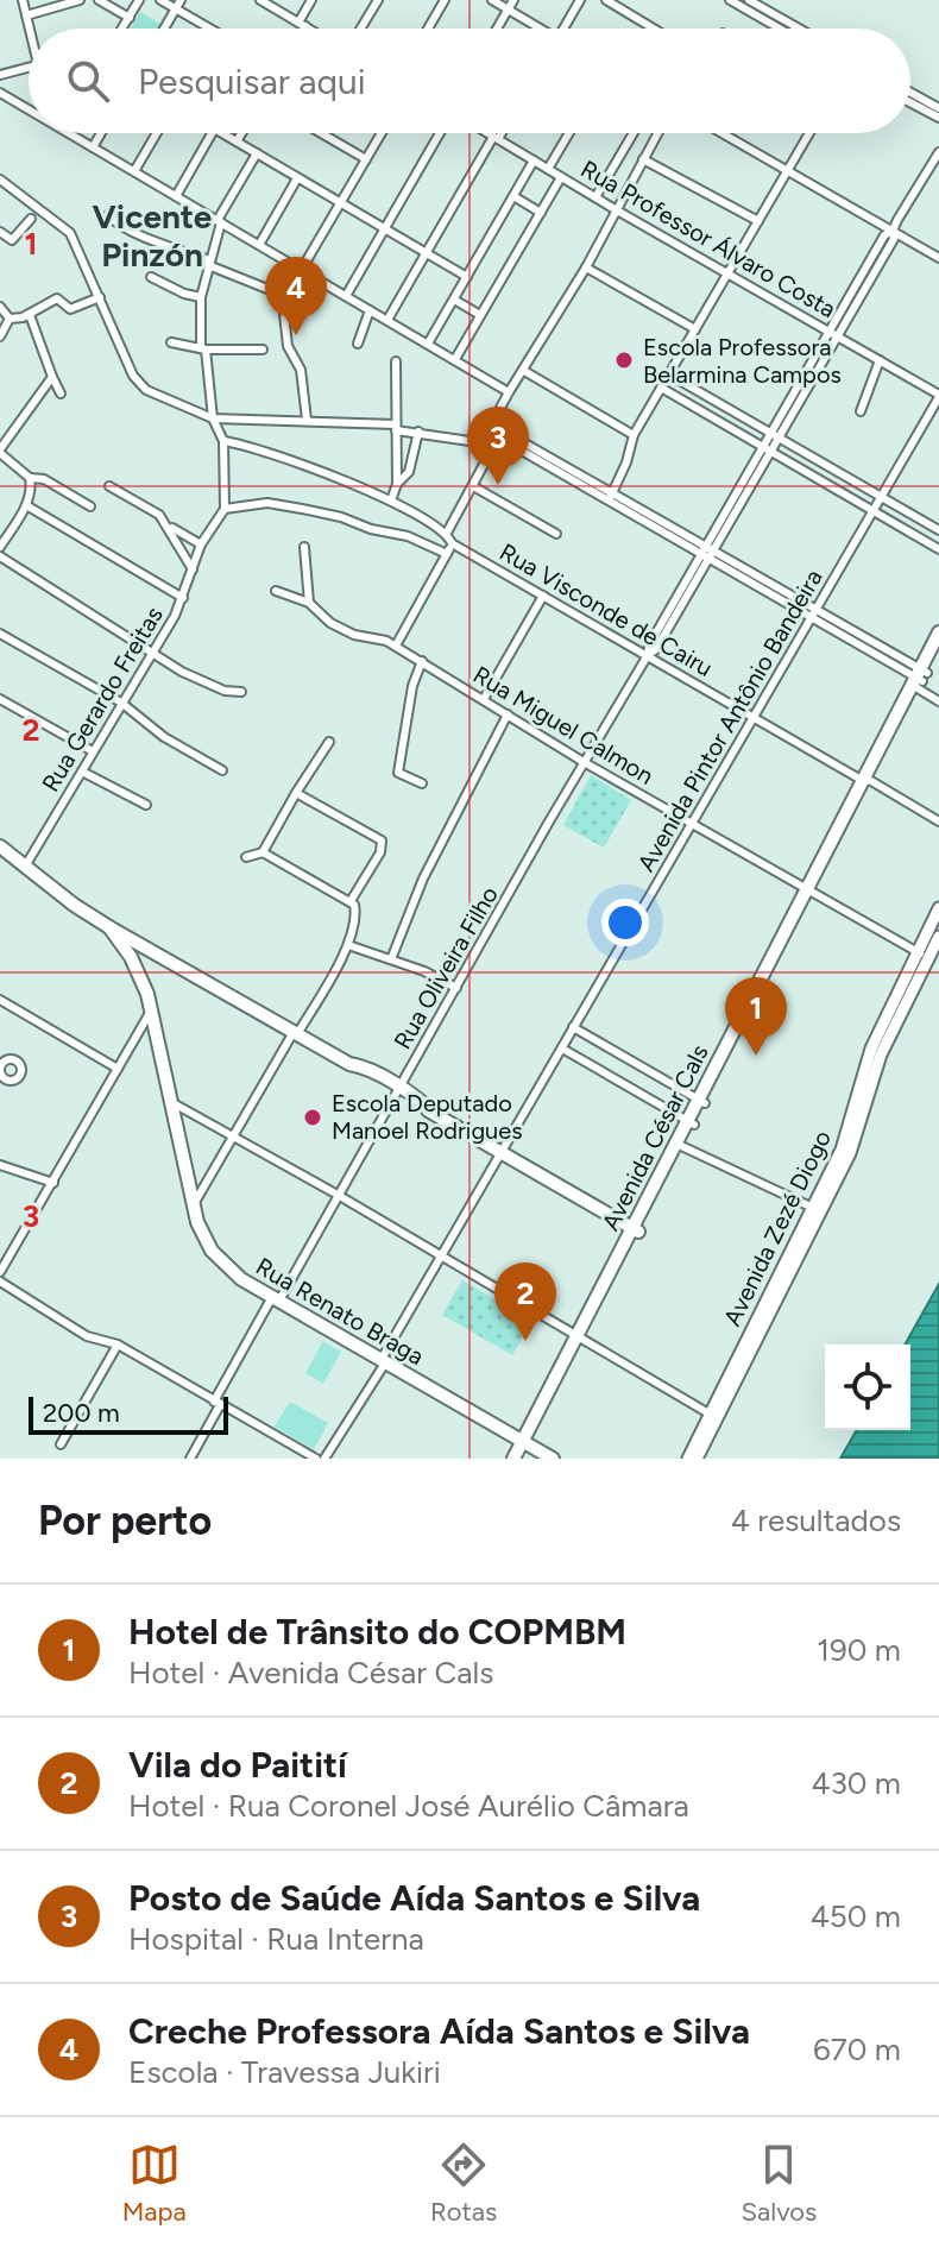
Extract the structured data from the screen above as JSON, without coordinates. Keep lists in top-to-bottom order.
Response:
{
  "streets": {
    "main road": ["Avenida César Cals", "Avenida Zezé Diogo", "Rua Renato Braga"],
    "street": [
      "Rua Professor Álvaro Costa",
      "Rua Visconde de Cairu",
      "Rua Gerardo Freitas",
      "Avenida Pintor Antônio Bandeira",
      "Rua Miguel Calmon",
      "Rua Oliveira Filho"
    ]
  },
  "crossings": [
    ["Rua Professor Álvaro Costa", "Avenida Pintor Antônio Bandeira"],
    ["Rua Professor Álvaro Costa", "Rua Oliveira Filho"],
    ["Rua Visconde de Cairu", "Avenida Pintor Antônio Bandeira"],
    ["Rua Visconde de Cairu", "Rua Oliveira Filho"],
    ["Rua Visconde de Cairu", "Avenida César Cals"],
    ["Avenida Pintor Antônio Bandeira", "Rua Miguel Calmon"],
    ["Avenida Pintor Antônio Bandeira", "Rua Renato Braga"],
    ["Rua Miguel Calmon", "Rua Oliveira Filho"],
    ["Rua Miguel Calmon", "Avenida César Cals"],
    ["Rua Miguel Calmon", "Avenida Zezé Diogo"],
    ["Rua Oliveira Filho", "Rua Renato Braga"],
    ["Avenida César Cals", "Rua Renato Braga"]
  ],
  "districts": ["Vicente Pinzón"],
  "places": ["Escola Professora Belarmina Campos", "Escola Deputado Manoel Rodrigues"],
  "scale_bar": "200 m",
  "page": {
    "search": "Pesquisar aqui",
    "pins": [
      "4",
      "3",
      "1",
      "2"
    ],
    "scale": "200 m",
    "heading": ["Por perto", "4 resultados"],
    "list": [
      {
        "mark": "1",
        "name": "Hotel de Trânsito do COPMBM",
        "note": "Hotel · Avenida César Cals",
        "value": "190 m"
      },
      {
        "mark": "2",
        "name": "Vila do Paitití",
        "note": "Hotel · Rua Coronel José Aurélio Câmara",
        "value": "430 m"
      },
      {
        "mark": "3",
        "name": "Posto de Saúde Aída Santos e Silva",
        "note": "Hospital · Rua Interna",
        "value": "450 m"
      },
      {
        "mark": "4",
        "name": "Creche Professora Aída Santos e Silva",
        "note": "Escola · Travessa Jukiri",
        "value": "670 m"
      }
    ],
    "nav": ["Mapa", "Rotas", "Salvos"]
  },
  "grid": {
    "rows": ["1", "2", "3"]
  }
}
